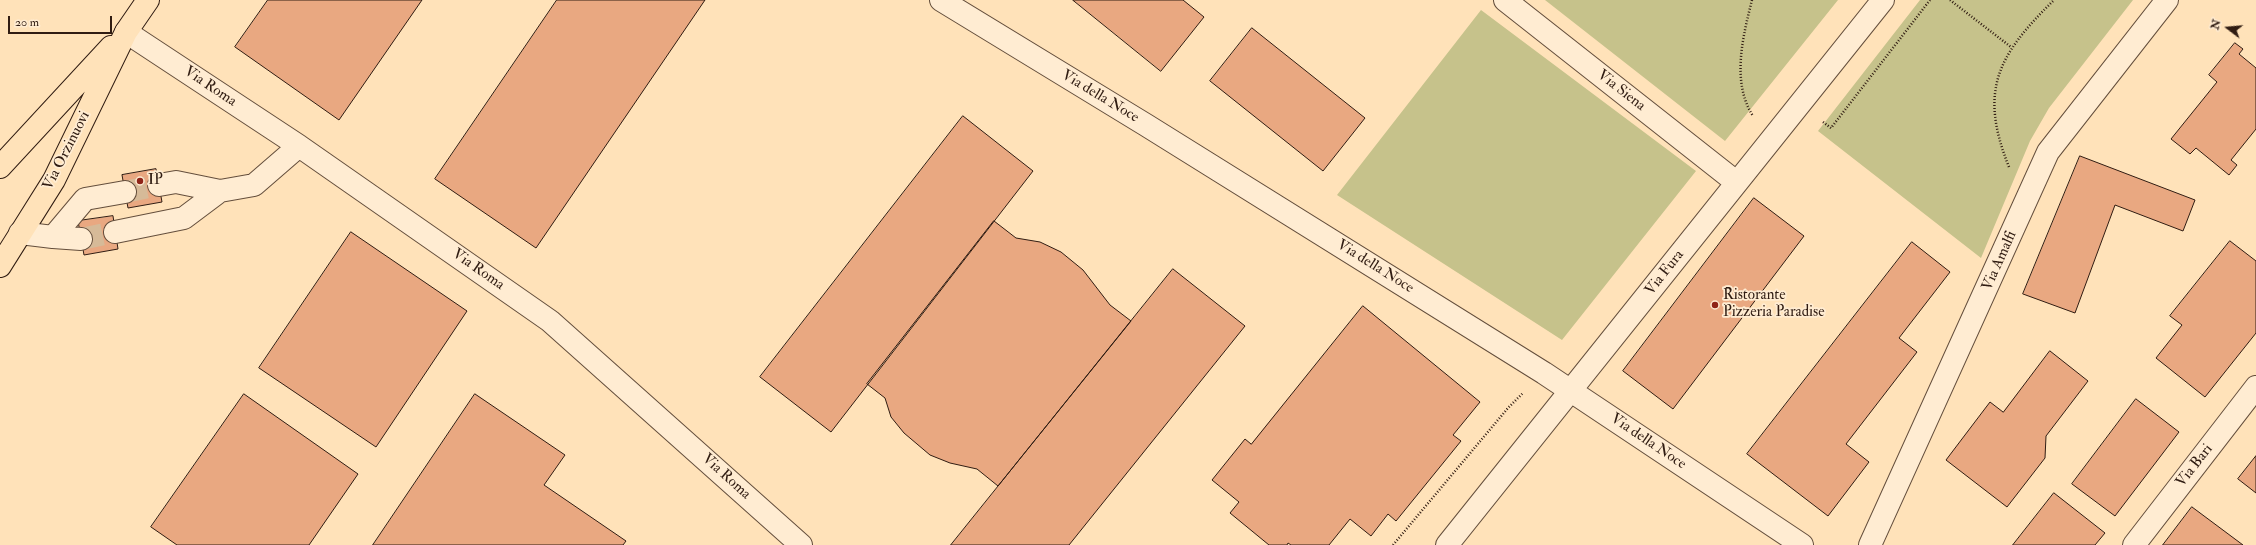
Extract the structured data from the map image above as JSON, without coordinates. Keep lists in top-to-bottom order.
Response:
{
  "streets": {
    "main road": ["Via Orzinuovi"],
    "street": [
      "Via Roma",
      "Via Siena",
      "Via della Noce",
      "Via Amalfi",
      "Via Fura",
      "Via Bari"
    ]
  },
  "crossings": [
    ["Via Roma", "Via Orzinuovi"],
    ["Via Siena", "Via Fura"],
    ["Via della Noce", "Via Fura"]
  ],
  "places": ["IP", "Ristorante Pizzeria Paradise"],
  "scale_bar": "20 m",
  "north": "left"
}
